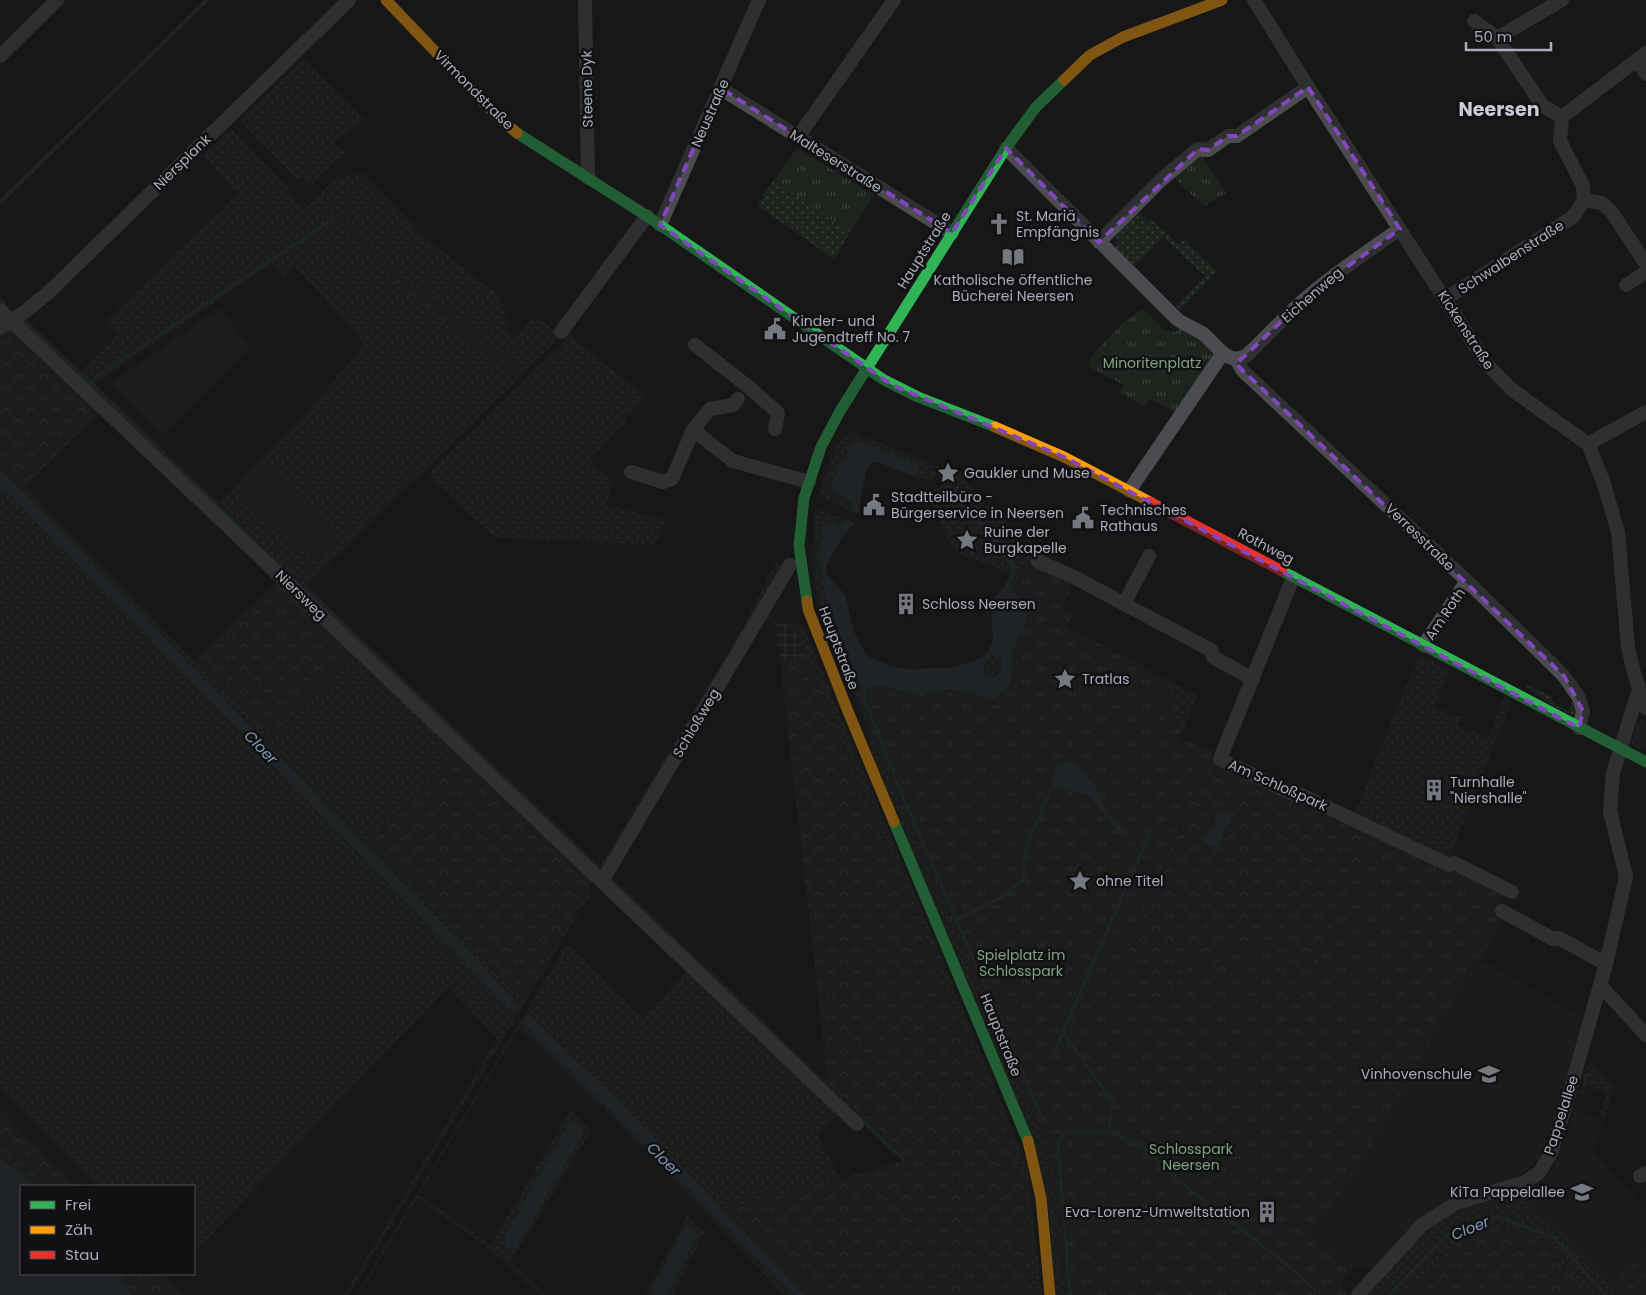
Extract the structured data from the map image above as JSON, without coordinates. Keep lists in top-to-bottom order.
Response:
{
  "streets": {
    "street": [
      "Steene Dyk",
      "Virmondstraße",
      "Neustraße",
      "Malteserstraße",
      "Niersplank",
      "Hauptstraße",
      "Schwalbenstraße",
      "Eichenweg",
      "Kickenstraße",
      "Verresstraße",
      "Rothweg",
      "Niersweg",
      "Am Roth",
      "Schloßweg",
      "Am Schloßpark",
      "Pappelallee"
    ]
  },
  "crossings": [
    ["Steene Dyk", "Virmondstraße"],
    ["Virmondstraße", "Neustraße"],
    ["Virmondstraße", "Hauptstraße"],
    ["Virmondstraße", "Rothweg"],
    ["Neustraße", "Malteserstraße"],
    ["Malteserstraße", "Hauptstraße"],
    ["Niersplank", "Niersweg"],
    ["Hauptstraße", "Rothweg"],
    ["Schwalbenstraße", "Kickenstraße"],
    ["Eichenweg", "Kickenstraße"],
    ["Eichenweg", "Verresstraße"],
    ["Eichenweg", "Rothweg"],
    ["Verresstraße", "Rothweg"],
    ["Verresstraße", "Am Roth"],
    ["Rothweg", "Am Roth"],
    ["Rothweg", "Am Schloßpark"],
    ["Rothweg", "Pappelallee"],
    ["Niersweg", "Schloßweg"]
  ],
  "districts": ["Neersen"],
  "water": ["Cloer"],
  "parks": ["Minoritenplatz", "Spielplatz im Schlosspark", "Schlosspark Neersen"],
  "places": {
    "church": ["St. Mariä Empfängnis"],
    "library": ["Katholische öffentliche Bücherei Neersen"],
    "public building": ["Kinder- und Jugendtreff No. 7", "Stadtteilbüro - Bürgerservice in Neersen", "Technisches Rathaus"],
    "place": [
      "Gaukler und Muse",
      "Ruine der Burgkapelle",
      "Tratlas",
      "ohne Titel"
    ],
    "building": ["Schloss Neersen", "Turnhalle \"Niershalle\"", "Eva-Lorenz-Umweltstation"],
    "school or university": ["Vinhovenschule", "KiTa Pappelallee"]
  },
  "legend": ["Frei", "Zäh", "Stau"],
  "scale_bar": "50 m"
}
